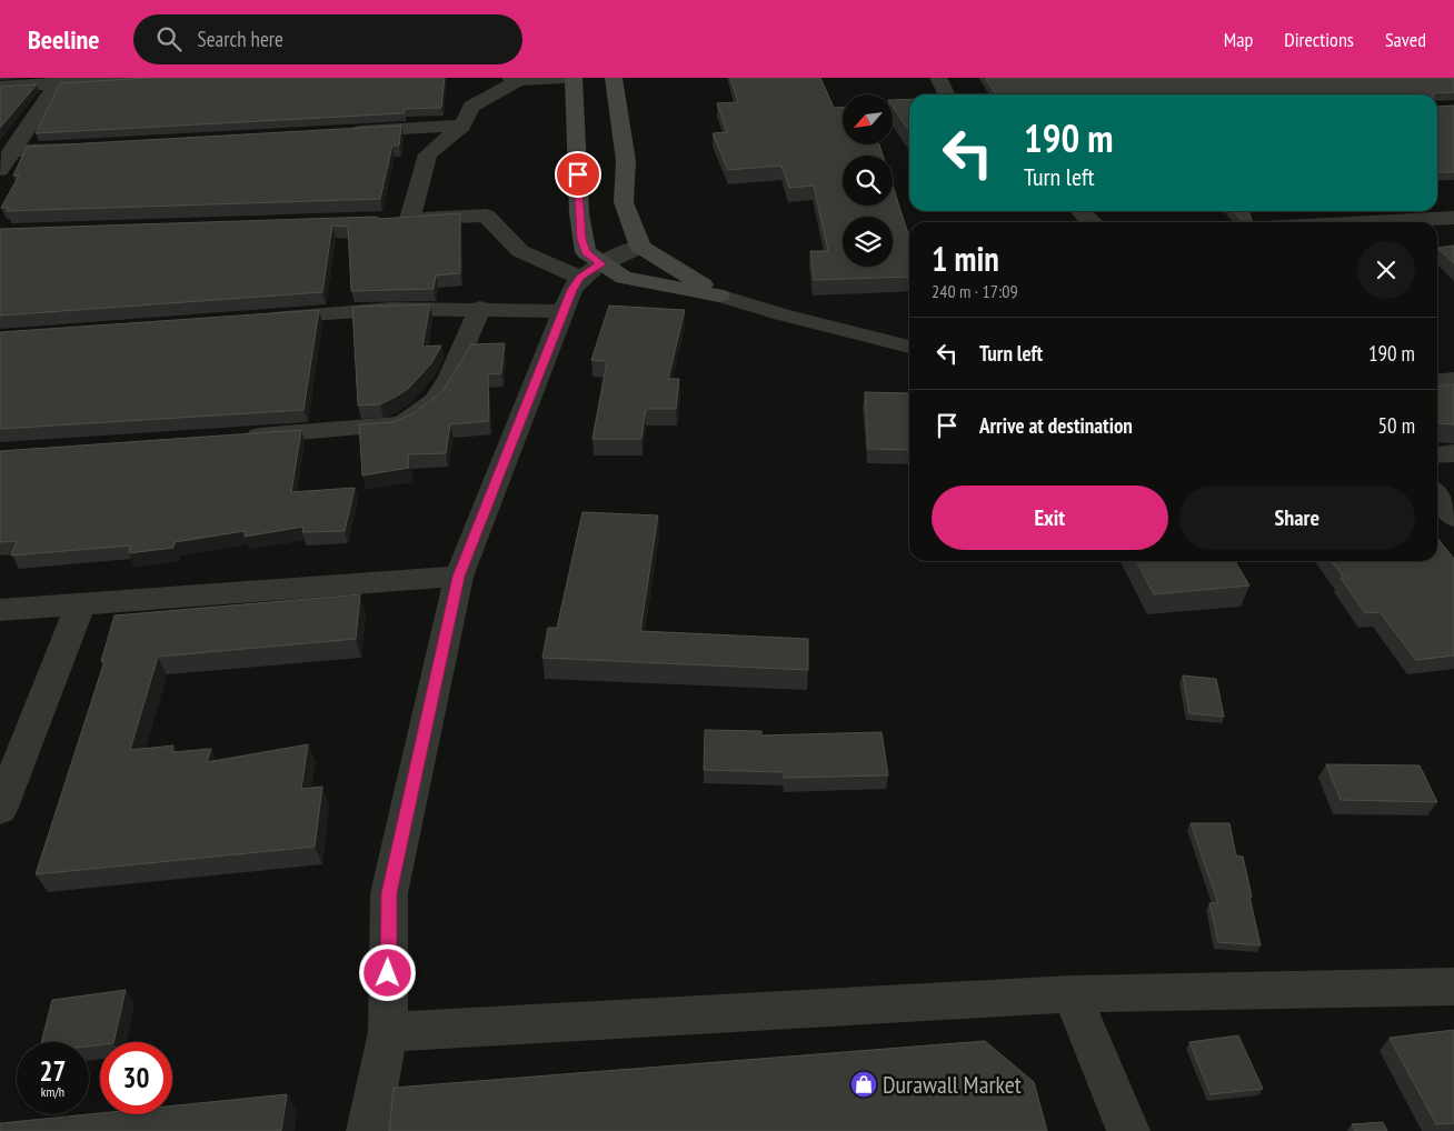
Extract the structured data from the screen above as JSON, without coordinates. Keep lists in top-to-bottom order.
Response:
{
  "places": {
    "shop": ["Durawall Market"]
  },
  "north": "bottom left",
  "page": {
    "header": "Beeline",
    "search": "Search here",
    "nav": ["Map", "Directions", "Saved"],
    "turn": ["190 m", "Turn left"],
    "heading": ["1 min", "240 m · 17:09"],
    "list": [
      {
        "name": "Turn left",
        "value": "190 m"
      },
      {
        "name": "Arrive at destination",
        "value": "50 m"
      }
    ],
    "buttons": ["Exit", "Share"],
    "speed": "27 km/h",
    "limit": "30"
  }
}
